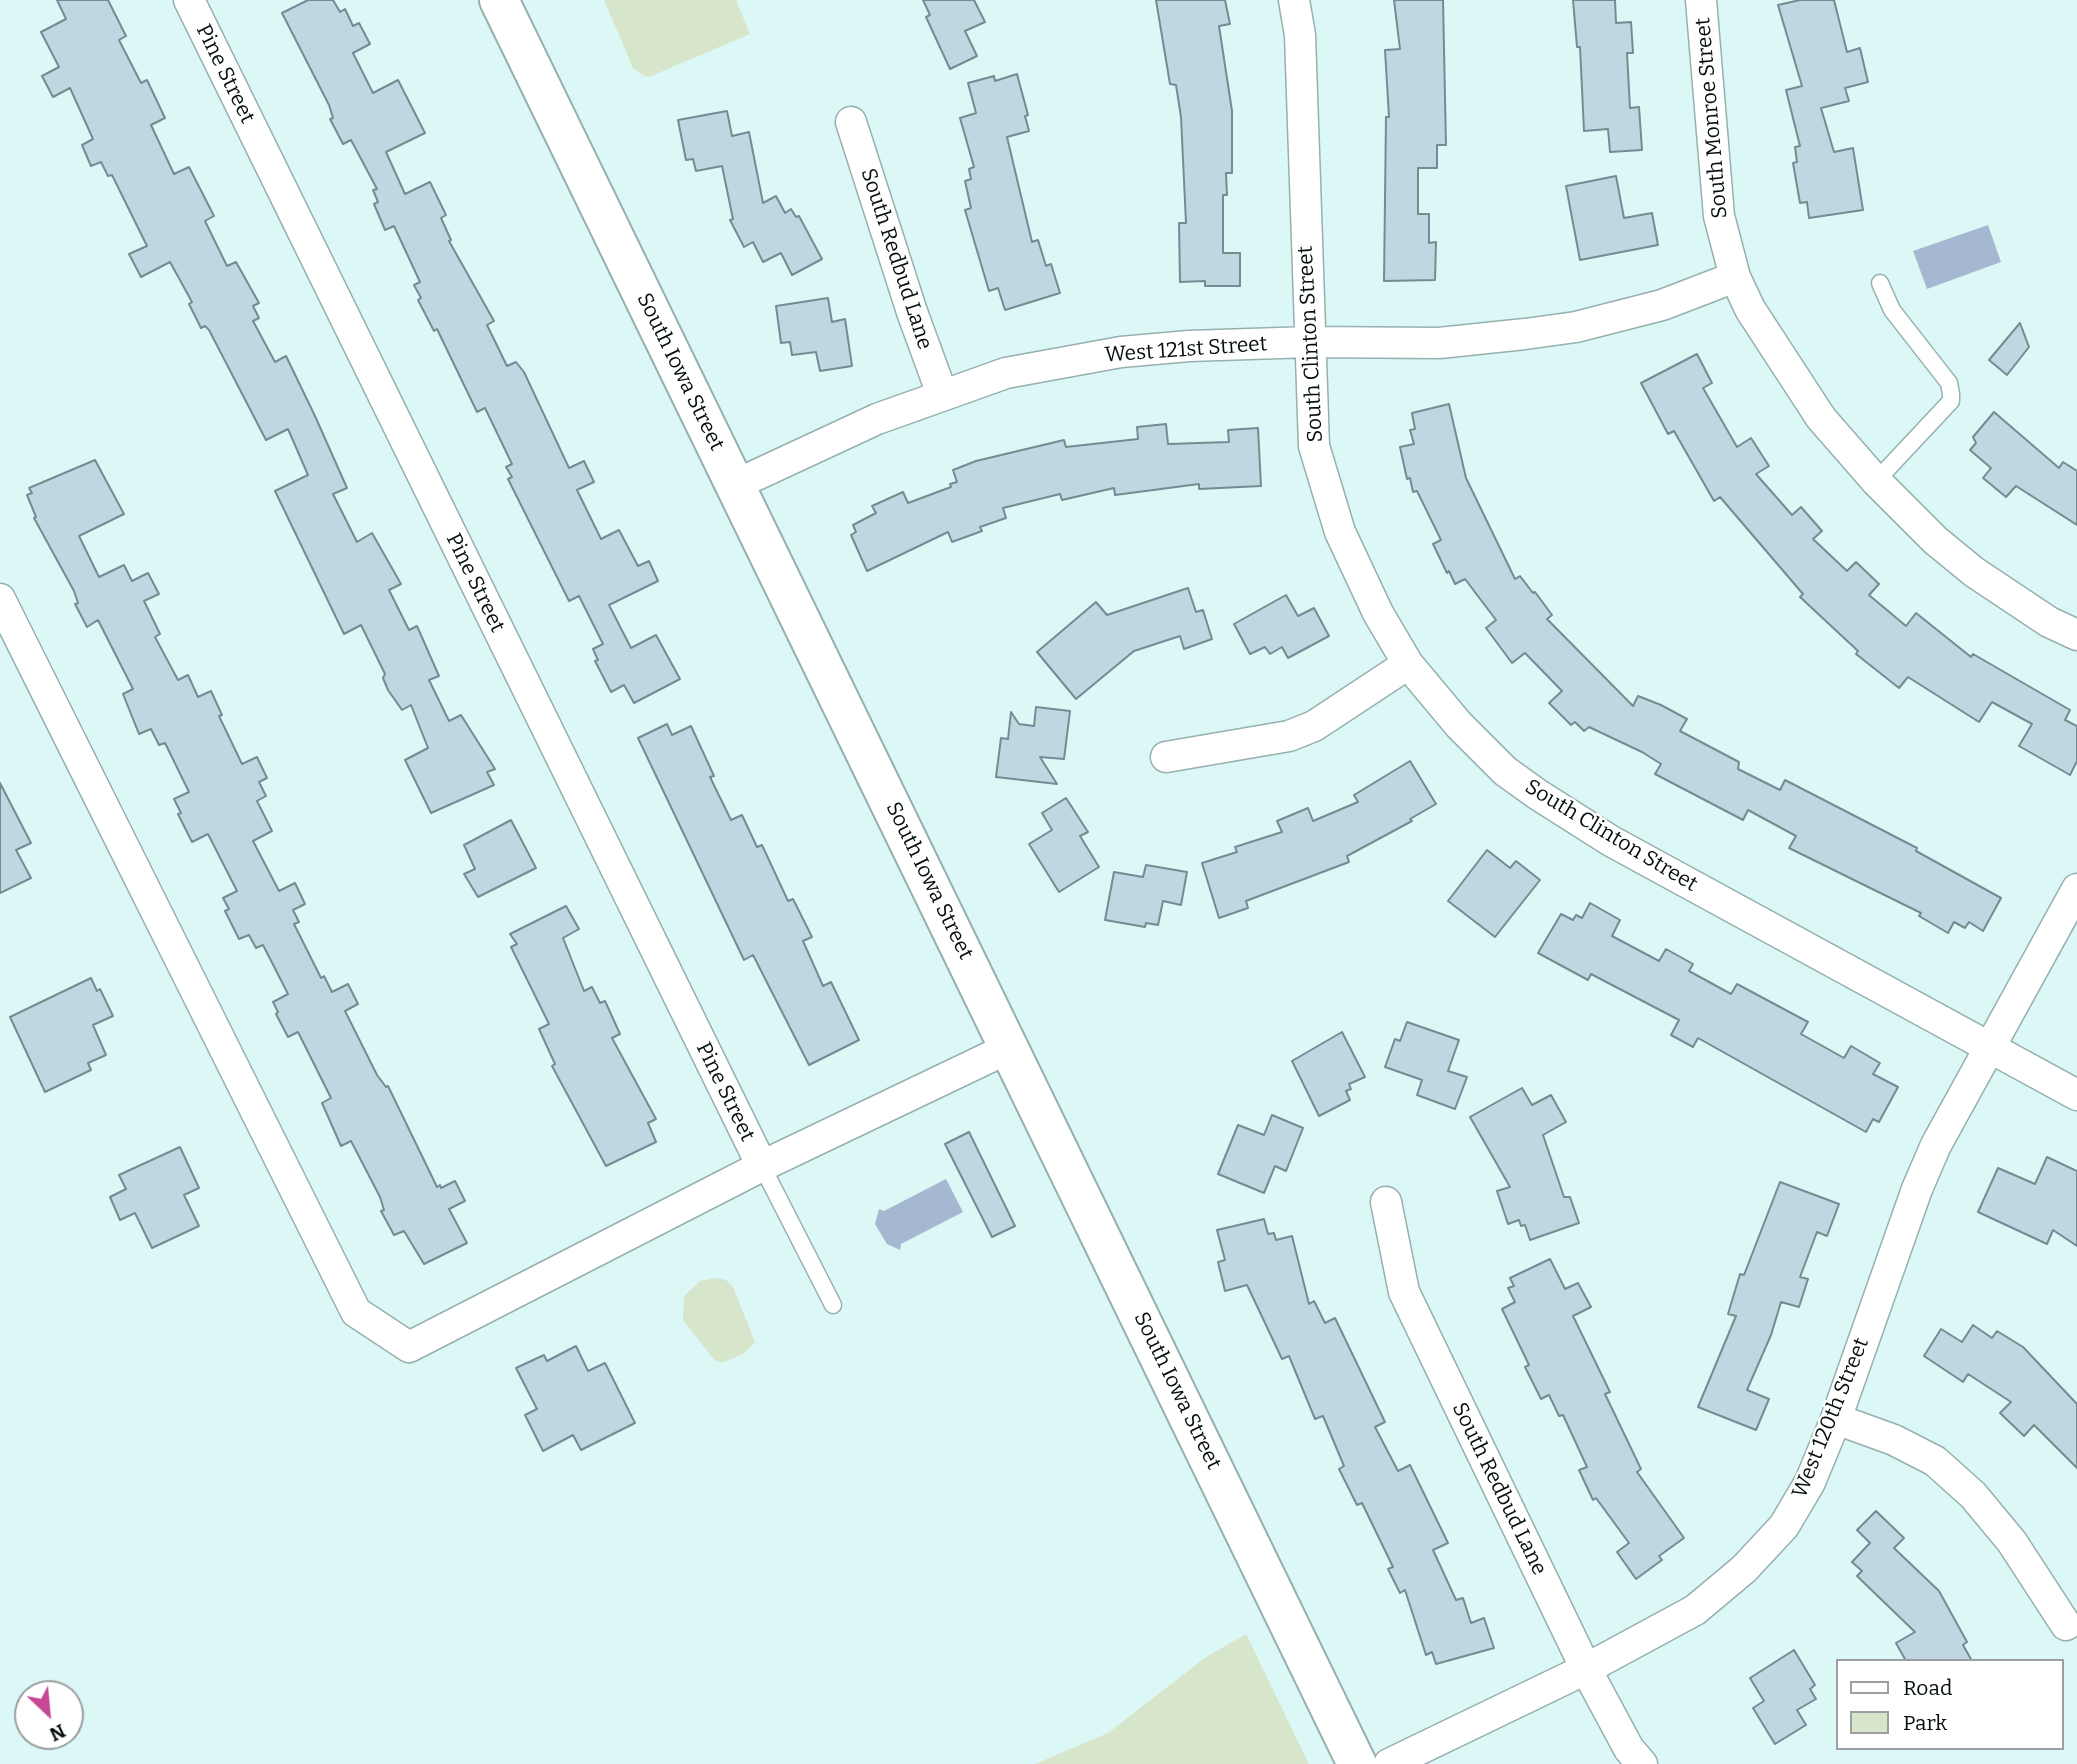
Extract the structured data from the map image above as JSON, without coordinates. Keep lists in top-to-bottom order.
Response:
{
  "streets": {
    "street": [
      "Pine Street",
      "South Monroe Street",
      "South Redbud Lane",
      "South Clinton Street",
      "West 121st Street",
      "South Iowa Street",
      "West 120th Street"
    ]
  },
  "crossings": [
    ["South Monroe Street", "West 121st Street"],
    ["South Redbud Lane", "West 121st Street"],
    ["South Redbud Lane", "West 120th Street"],
    ["South Clinton Street", "West 121st Street"],
    ["South Clinton Street", "West 120th Street"],
    ["West 121st Street", "South Iowa Street"]
  ],
  "legend": ["Road", "Park"],
  "north": "bottom right"
}
